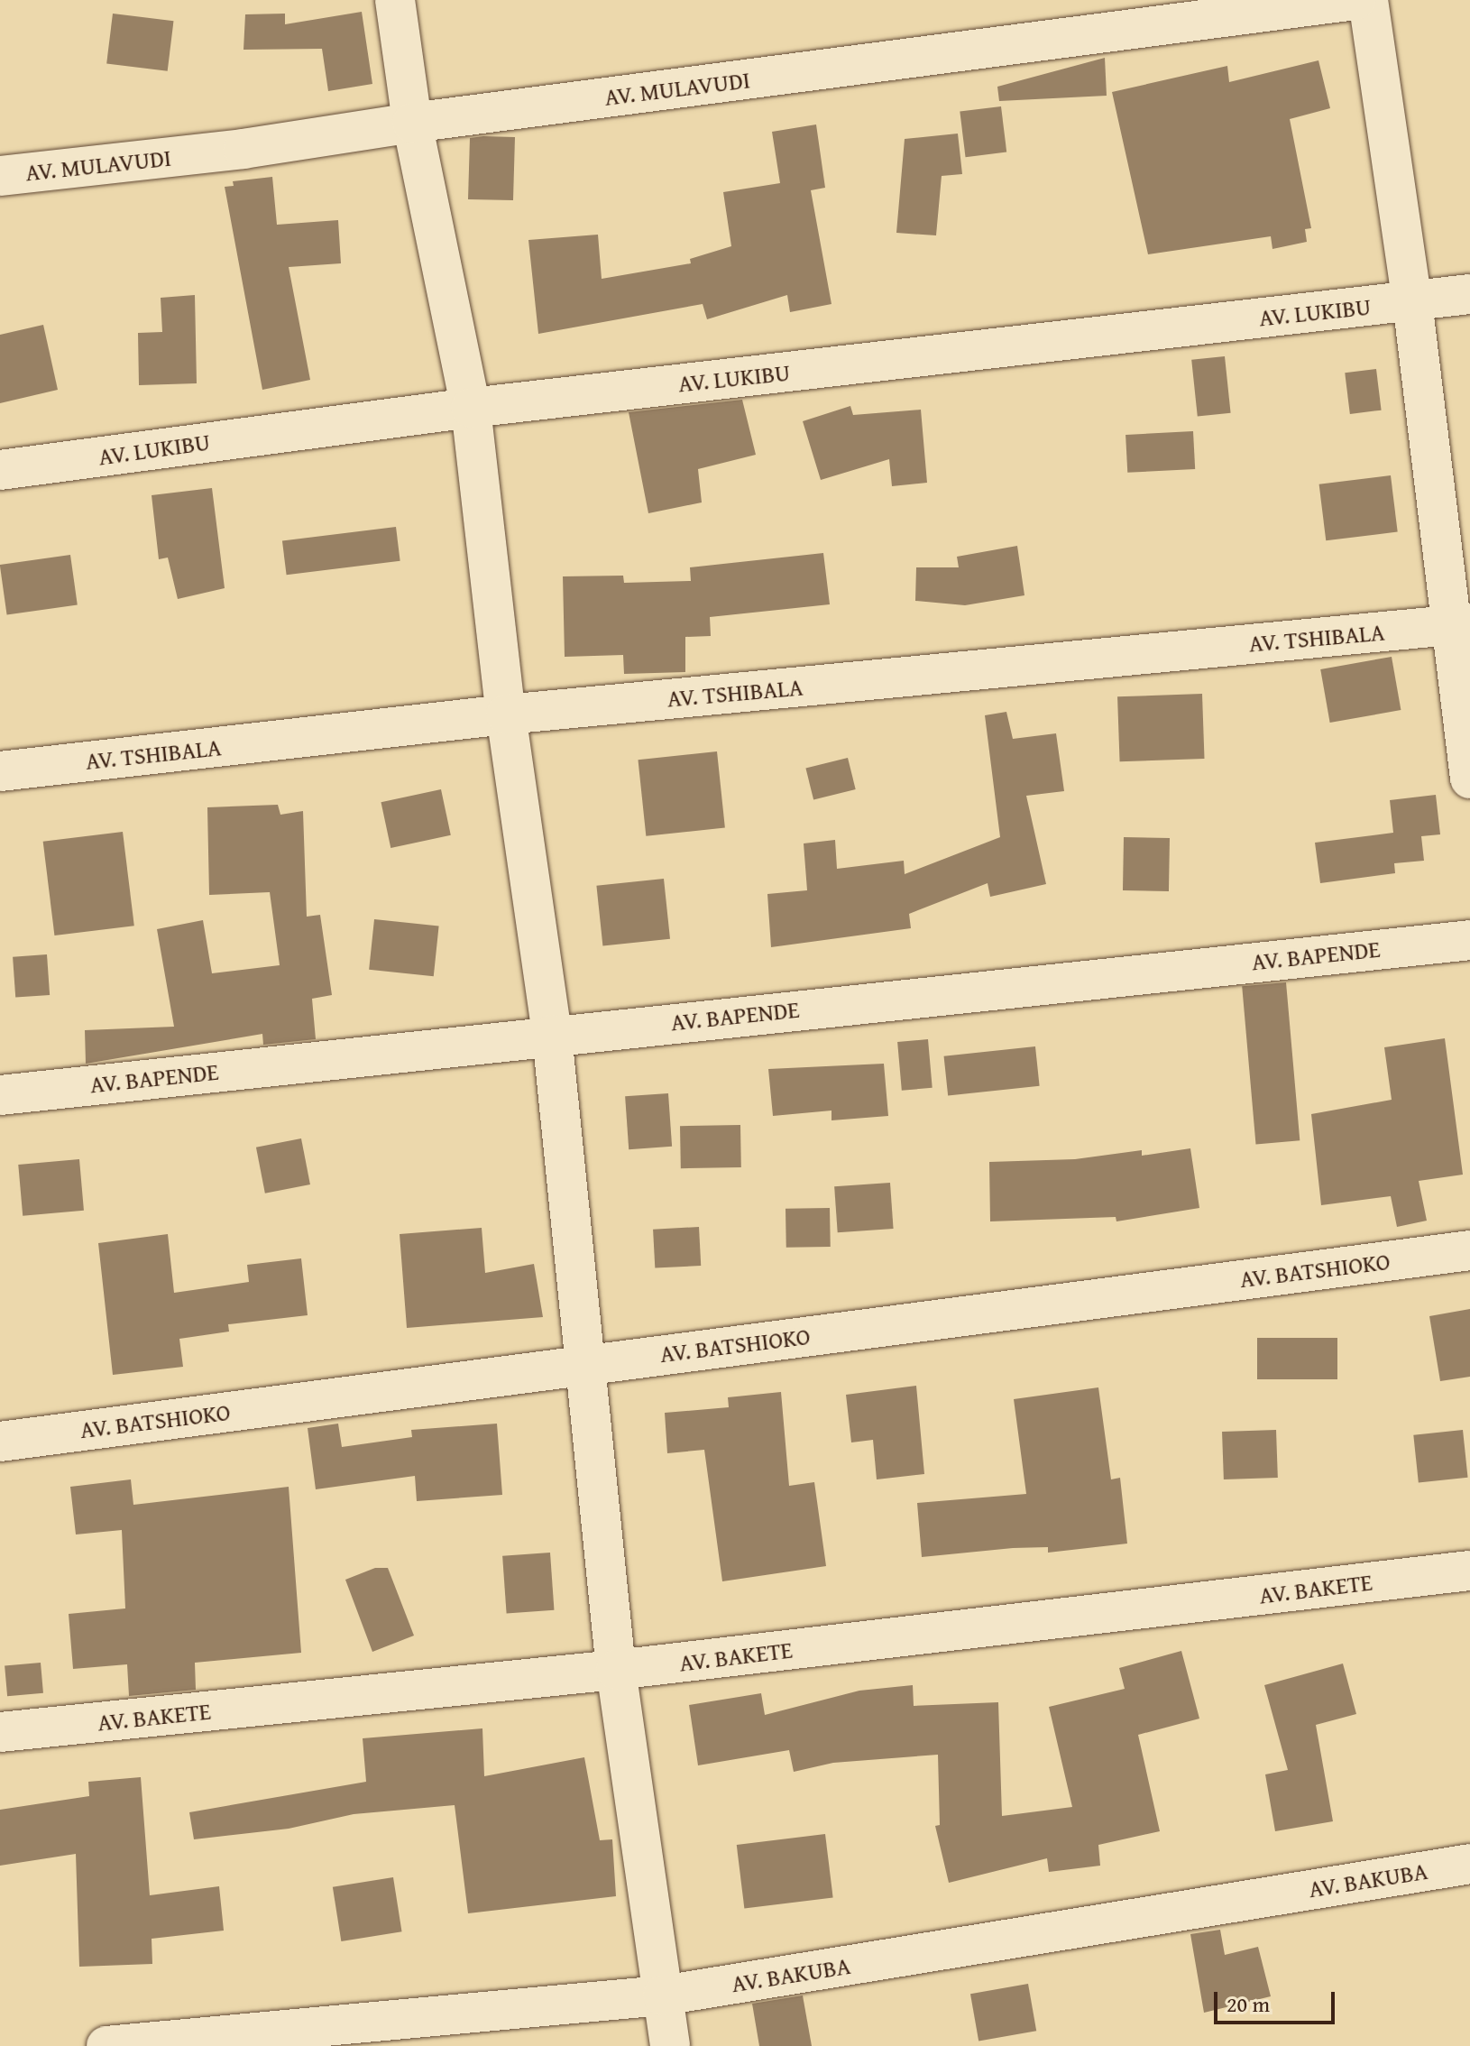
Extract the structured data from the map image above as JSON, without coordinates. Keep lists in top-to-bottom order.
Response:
{
  "streets": {
    "street": [
      "AV. MULAVUDI",
      "AV. LUKIBU",
      "AV. TSHIBALA",
      "AV. BAPENDE",
      "AV. BATSHIOKO",
      "AV. BAKETE",
      "AV. BAKUBA"
    ]
  },
  "scale_bar": "20 m"
}
